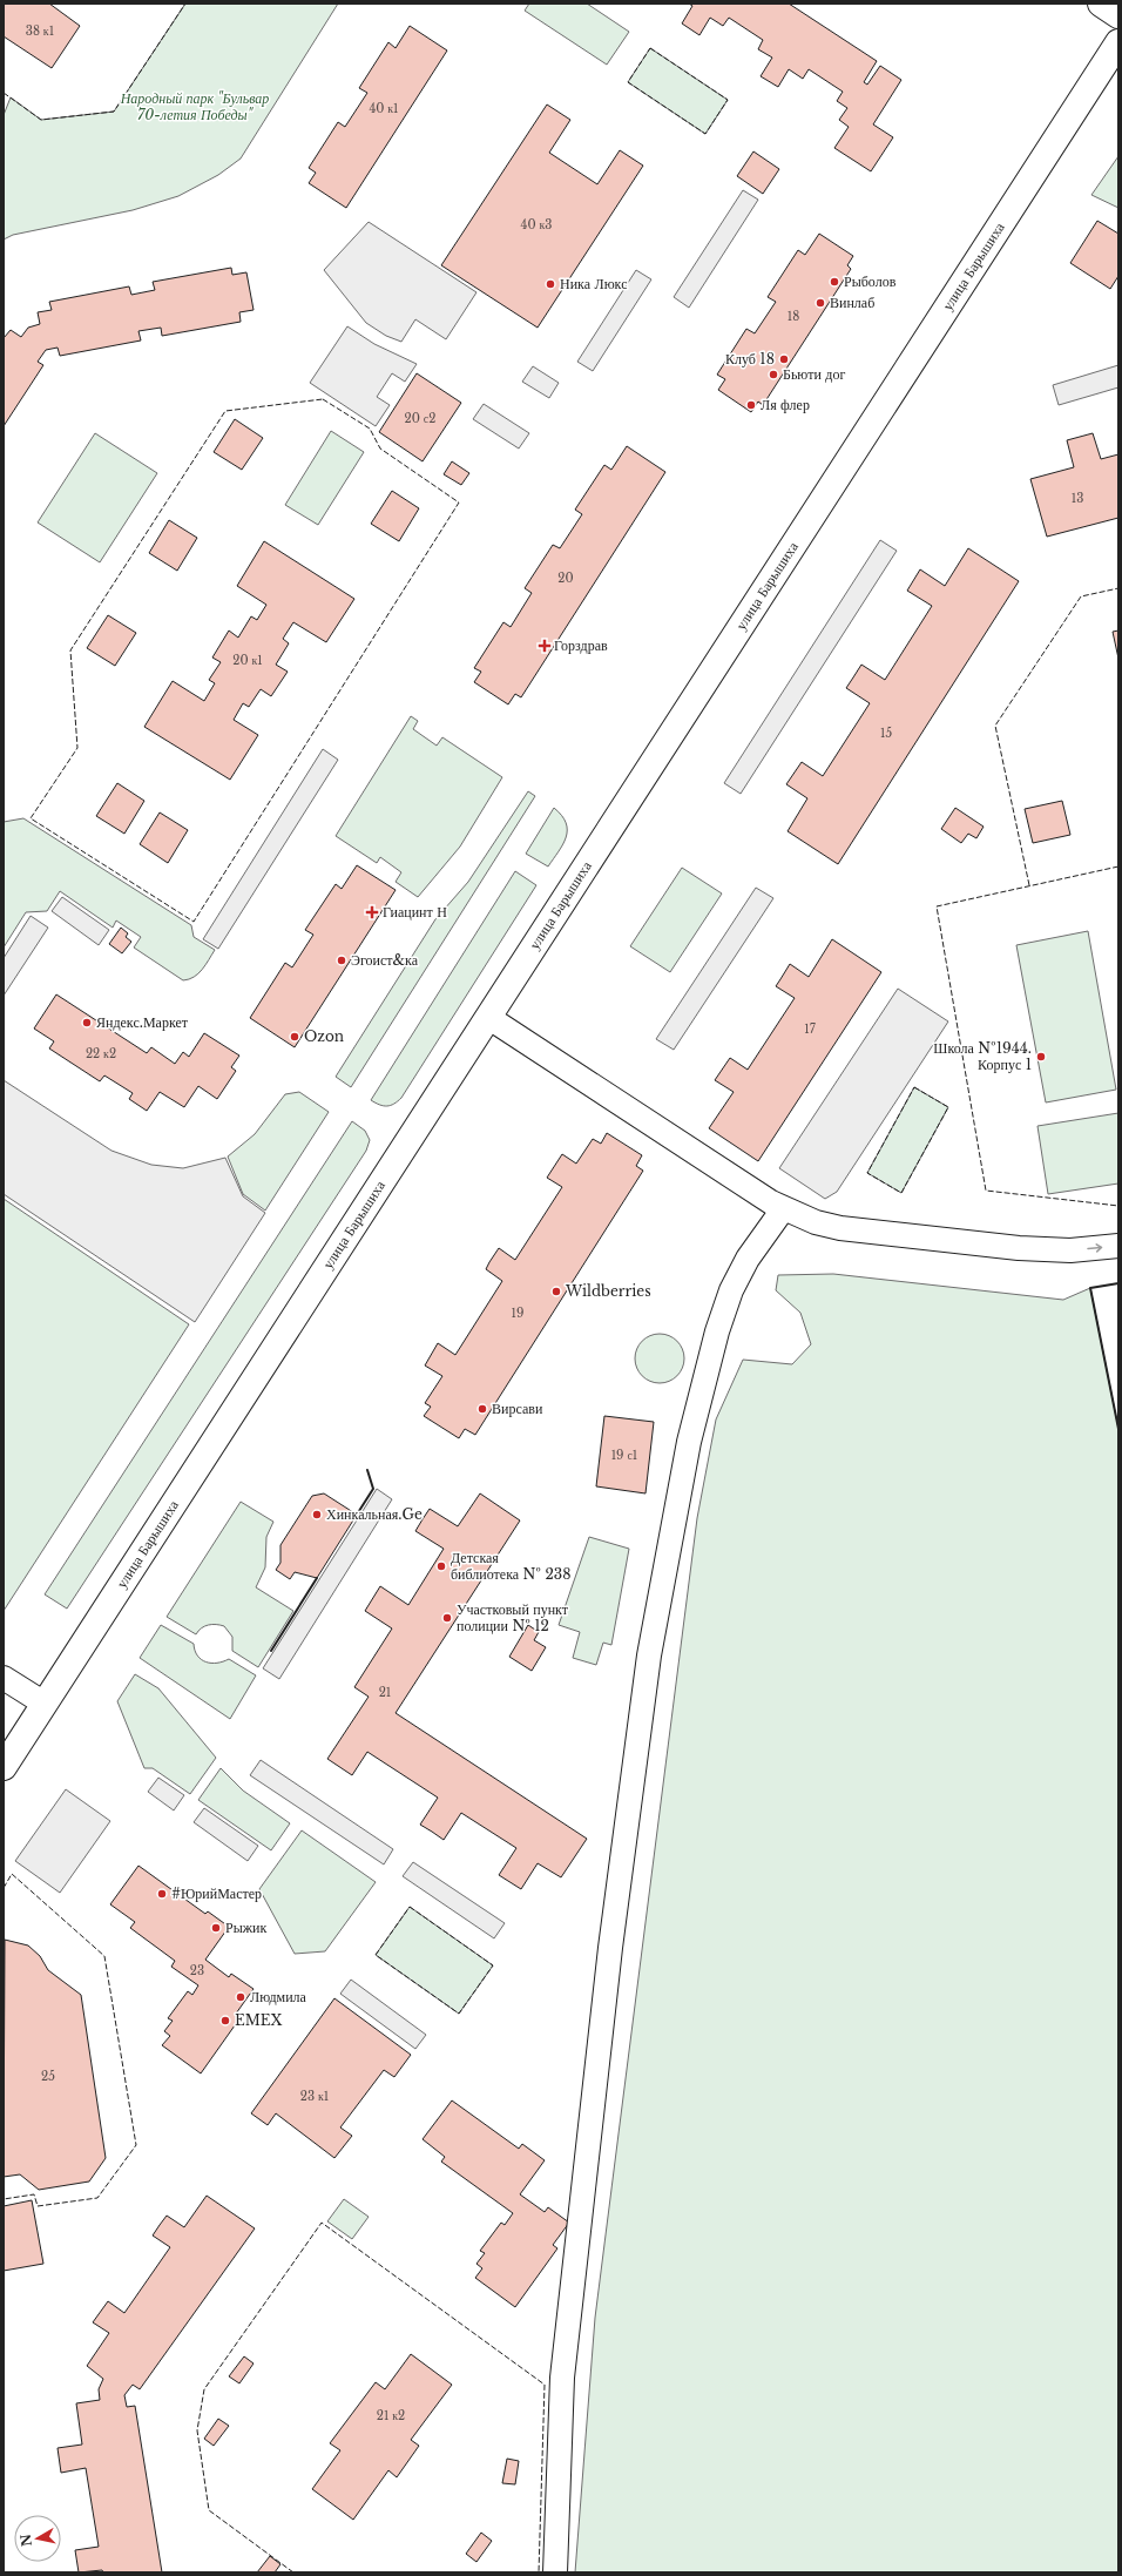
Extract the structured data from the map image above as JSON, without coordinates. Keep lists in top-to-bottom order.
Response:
{
  "streets": {
    "main road": ["улица Барышиха"]
  },
  "parks": ["Народный парк \"Бульвар 70-летия Победы\""],
  "places": {
    "other": [
      "Рыболов",
      "Ника Люкс",
      "Винлаб",
      "Клуб 18",
      "Бьюти дог",
      "Ля флер",
      "Эгоист&ка",
      "Яндекс.Маркет",
      "Ozon",
      "Школа №1944. Корпус 1",
      "Wildberries",
      "Вирсави",
      "Хинкальная.Ge",
      "Детская библиотека № 238",
      "Участковый пункт полиции № 12",
      "#ЮрийМастер",
      "Рыжик",
      "Людмила",
      "EMEX"
    ],
    "health": ["Горздрав", "Гиацинт Н"]
  },
  "house_numbers": [
    "38 к1",
    "40 к1",
    "40 к3",
    "18",
    "20 с2",
    "13",
    "20",
    "20 к1",
    "15",
    "17",
    "22 к2",
    "19",
    "19 с1",
    "21",
    "23",
    "25",
    "23 к1",
    "21 к2"
  ],
  "north": "left"
}
